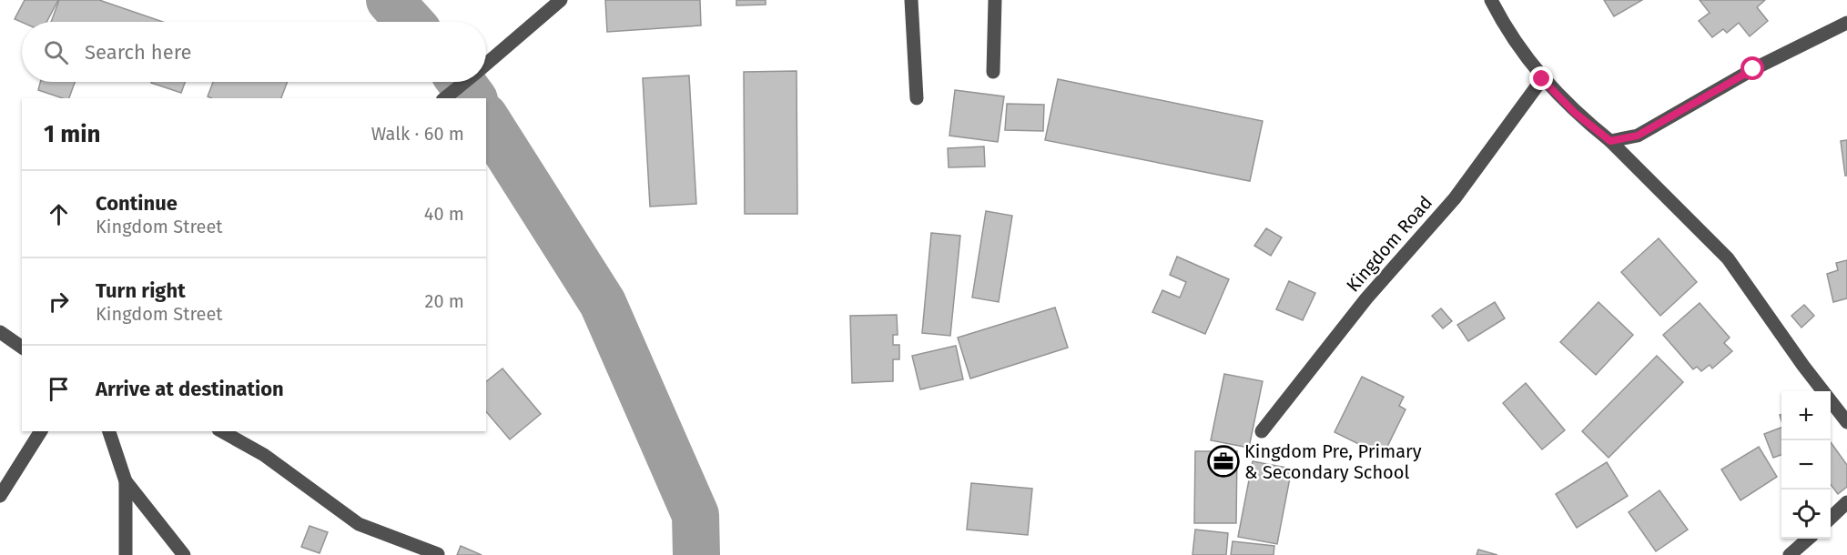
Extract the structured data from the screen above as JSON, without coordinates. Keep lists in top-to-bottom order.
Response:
{
  "streets": {
    "street": ["Kingdom Road"]
  },
  "places": {
    "office": ["Kingdom Pre, Primary & Secondary School"]
  },
  "page": {
    "search": "Search here",
    "heading": ["1 min", "Walk · 60 m"],
    "list": [
      ["Continue", "Kingdom Street", "40 m"],
      ["Turn right", "Kingdom Street", "20 m"],
      "Arrive at destination"
    ],
    "map_buttons": ["+", "−"]
  }
}
